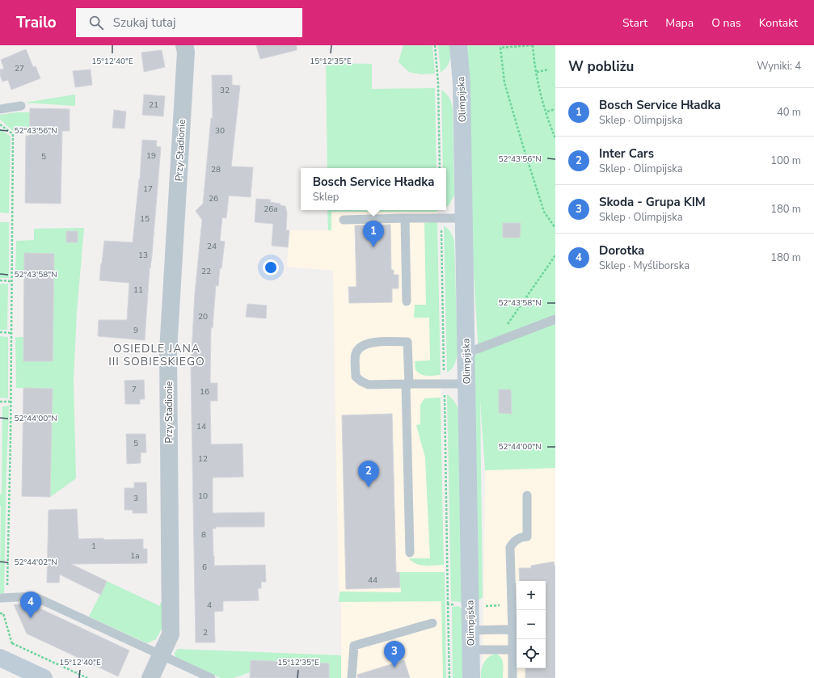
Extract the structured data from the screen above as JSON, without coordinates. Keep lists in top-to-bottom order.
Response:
{
  "streets": {
    "street": ["Olimpijska", "Przy Stadionie"]
  },
  "districts": ["OSIEDLE JANA III SOBIESKIEGO"],
  "house_numbers": [
    "27",
    "32",
    "21",
    "30",
    "19",
    "5",
    "28",
    "17",
    "26",
    "26a",
    "15",
    "24",
    "13",
    "22",
    "11",
    "20",
    "9",
    "7",
    "16",
    "14",
    "5",
    "12",
    "10",
    "3",
    "8",
    "1",
    "1a",
    "6",
    "44",
    "4",
    "2"
  ],
  "page": {
    "header": "Trailo",
    "search": "Szukaj tutaj",
    "nav": [
      "Start",
      "Mapa",
      "O nas",
      "Kontakt"
    ],
    "heading": ["W pobliżu", "Wyniki: 4"],
    "list": [
      {
        "mark": "1",
        "name": "Bosch Service Hładka",
        "note": "Sklep · Olimpijska",
        "value": "40 m"
      },
      {
        "mark": "2",
        "name": "Inter Cars",
        "note": "Sklep · Olimpijska",
        "value": "100 m"
      },
      {
        "mark": "3",
        "name": "Skoda - Grupa KIM",
        "note": "Sklep · Olimpijska",
        "value": "180 m"
      },
      {
        "mark": "4",
        "name": "Dorotka",
        "note": "Sklep · Myśliborska",
        "value": "180 m"
      }
    ],
    "popup": ["Bosch Service Hładka", "Sklep"],
    "pins": [
      "1",
      "2",
      "4",
      "3"
    ],
    "map_buttons": ["+", "−"]
  },
  "coordinates": [
    "15°12'40\"E",
    "15°12'35\"E",
    "52°43'56\"N",
    "52°43'58\"N",
    "52°44'00\"N",
    "52°44'02\"N"
  ]
}
